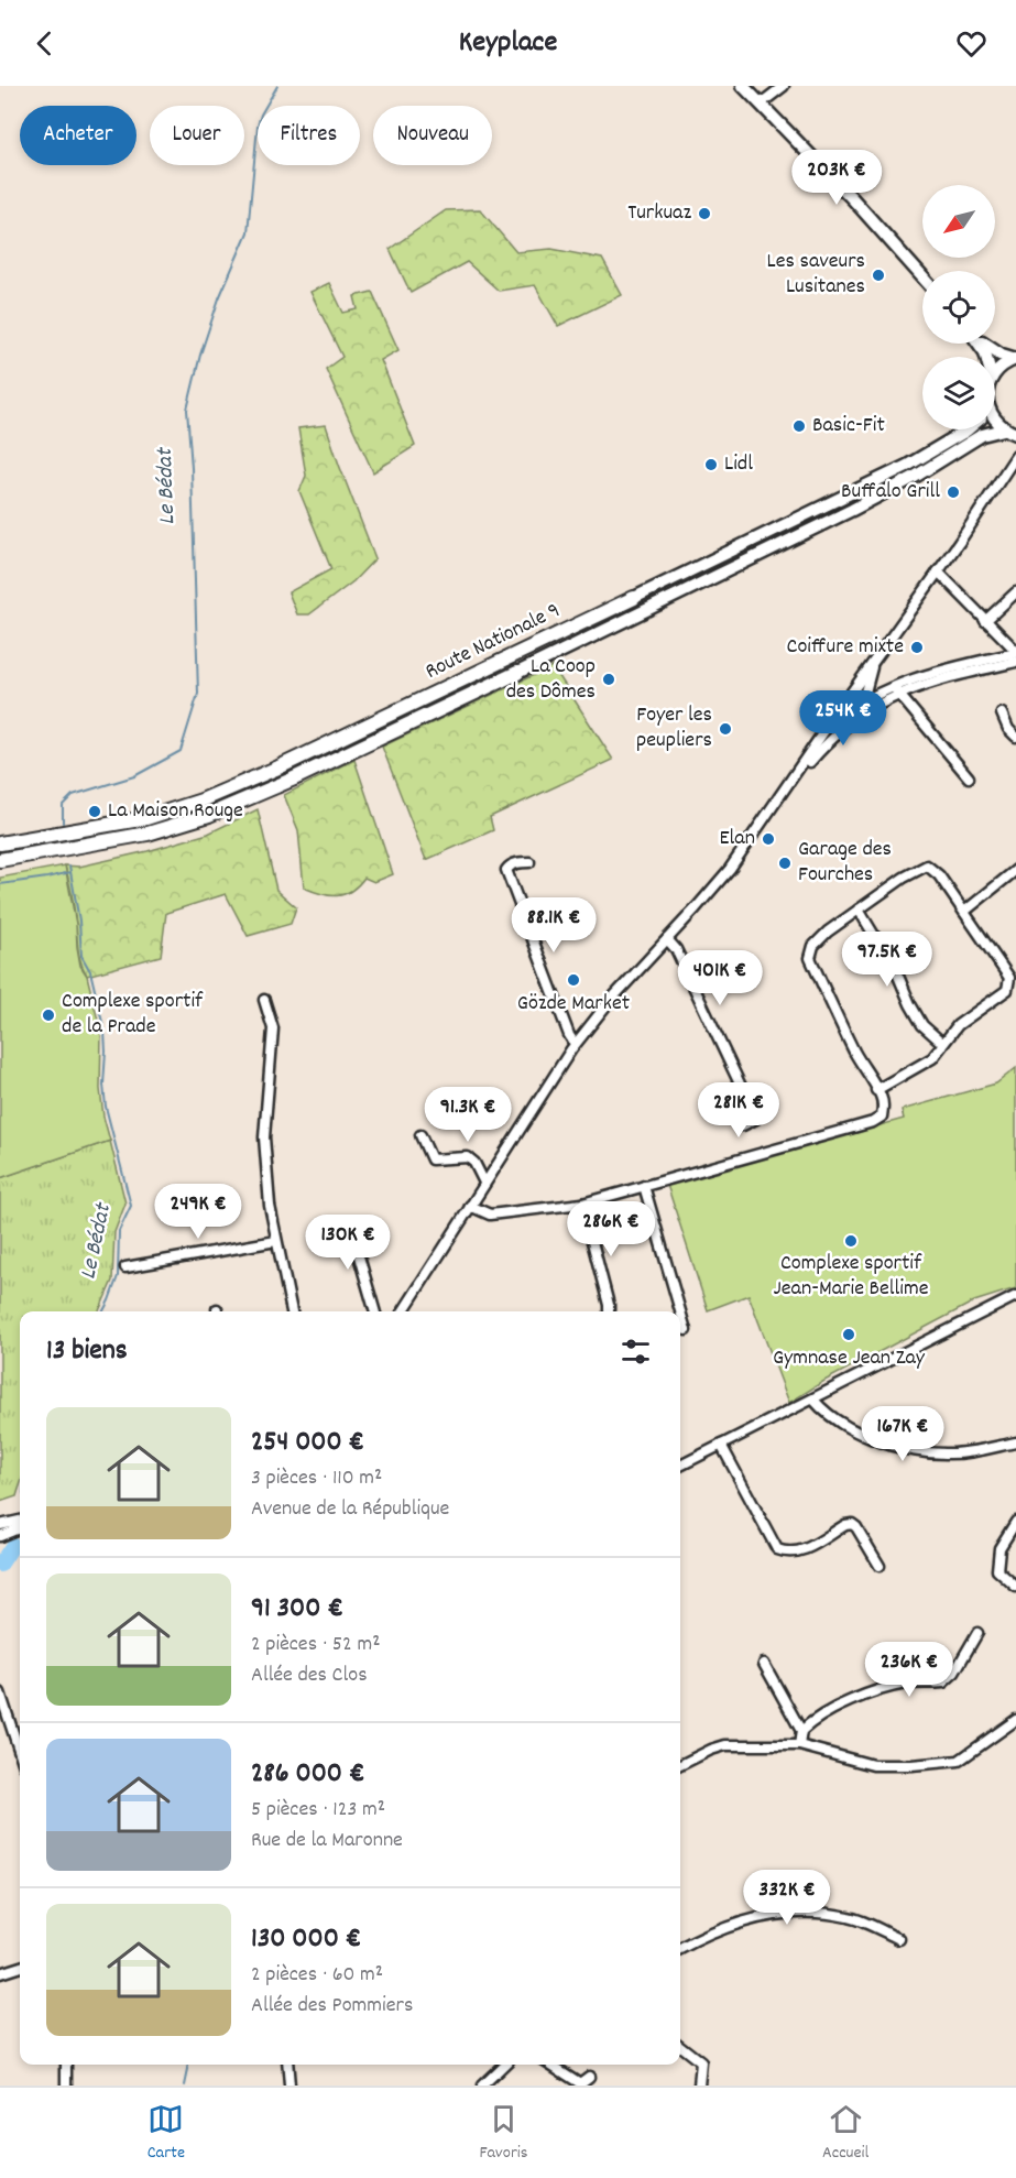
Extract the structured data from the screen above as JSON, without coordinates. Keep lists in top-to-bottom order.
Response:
{
  "streets": {
    "highway": ["Route Nationale 9"]
  },
  "water": ["Le Bédat"],
  "places": [
    "Turkuaz",
    "Les saveurs Lusitanes",
    "Basic-Fit",
    "Lidl",
    "Buffalo Grill",
    "Coiffure mixte",
    "La Coop des Dômes",
    "Foyer les peupliers",
    "La Maison Rouge",
    "Elan",
    "Garage des Fourches",
    "Gözde Market",
    "Complexe sportif de la Prade",
    "Complexe sportif Jean-Marie Bellime",
    "Gymnase Jean Zay"
  ],
  "north": "bottom left",
  "page": {
    "header": "Keyplace",
    "chip": [
      "Acheter",
      "Louer",
      "Filtres",
      "Nouveau"
    ],
    "price": [
      "203K €",
      "254K €",
      "88.1K €",
      "97.5K €",
      "401K €",
      "281K €",
      "91.3K €",
      "249K €",
      "286K €",
      "130K €",
      "167K €",
      "236K €",
      "332K €"
    ],
    "heading": "13 biens",
    "list": [
      {
        "name": "254 000 €",
        "note": "3 pièces · 110 m² · Avenue de la République"
      },
      {
        "name": "91 300 €",
        "note": "2 pièces · 52 m² · Allée des Clos"
      },
      {
        "name": "286 000 €",
        "note": "5 pièces · 123 m² · Rue de la Maronne"
      },
      {
        "name": "130 000 €",
        "note": "2 pièces · 60 m² · Allée des Pommiers"
      }
    ],
    "tabs": ["Carte", "Favoris", "Accueil"]
  }
}
